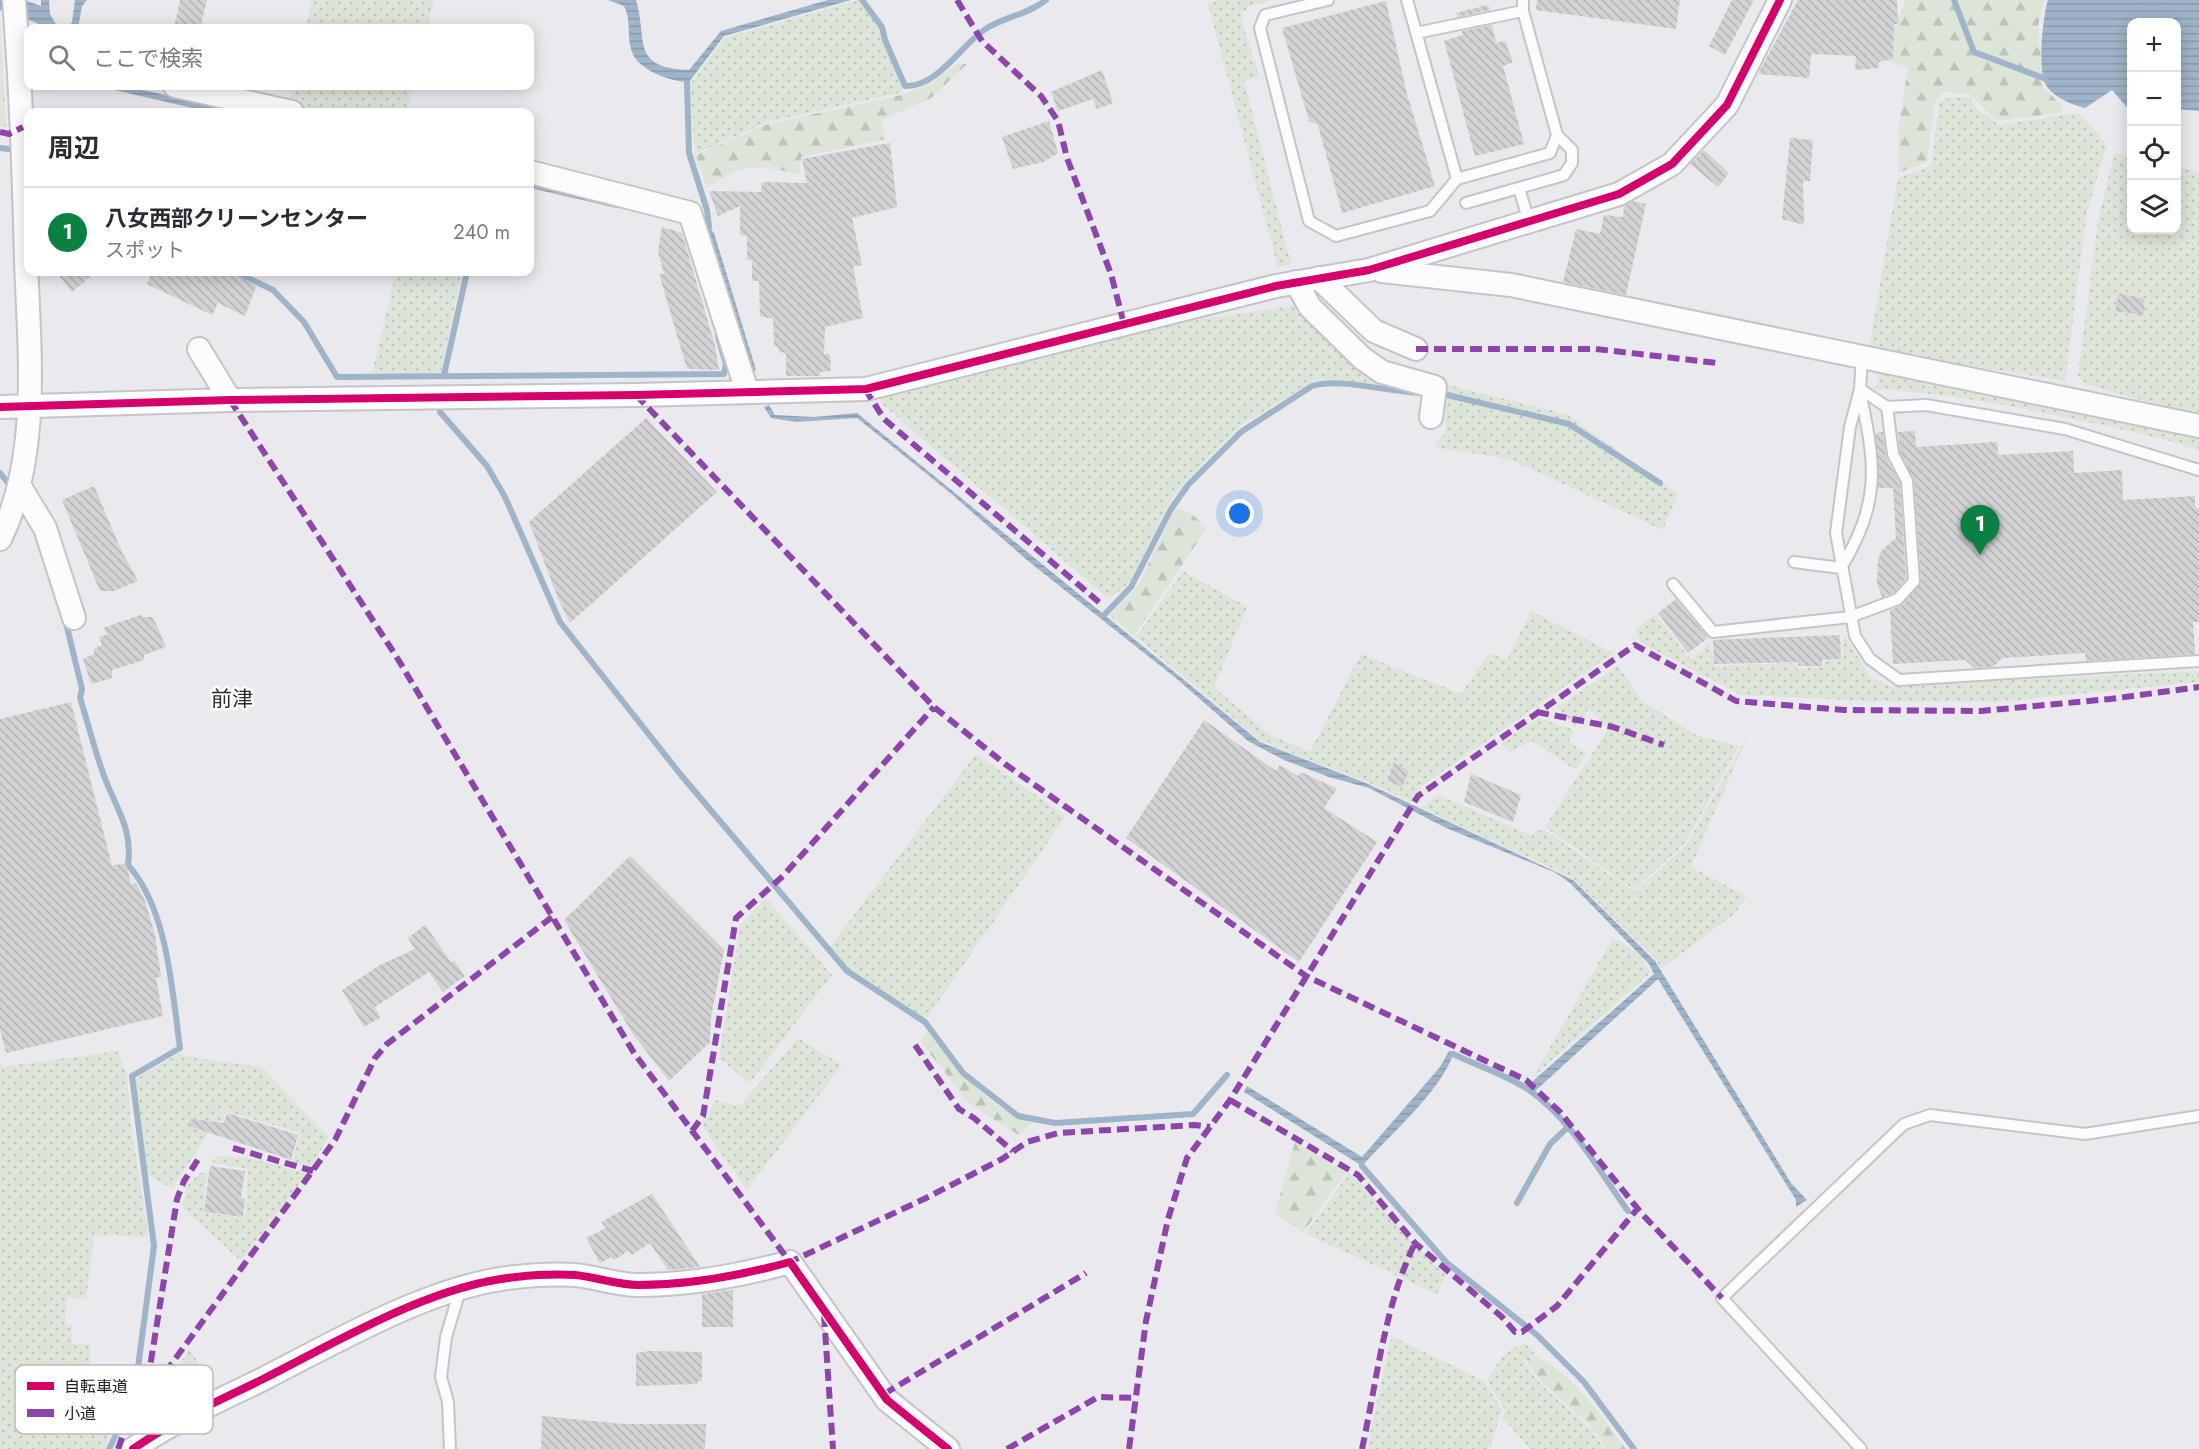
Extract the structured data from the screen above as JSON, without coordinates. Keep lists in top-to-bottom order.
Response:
{
  "districts": ["前津"],
  "legend": ["自転車道", "小道"],
  "page": {
    "map_buttons": ["+", "−"],
    "search": "ここで検索",
    "heading": "周辺",
    "list": [
      {
        "mark": "1",
        "name": "八女西部クリーンセンター",
        "note": "スポット",
        "value": "240 m"
      }
    ],
    "pins": "1"
  }
}
